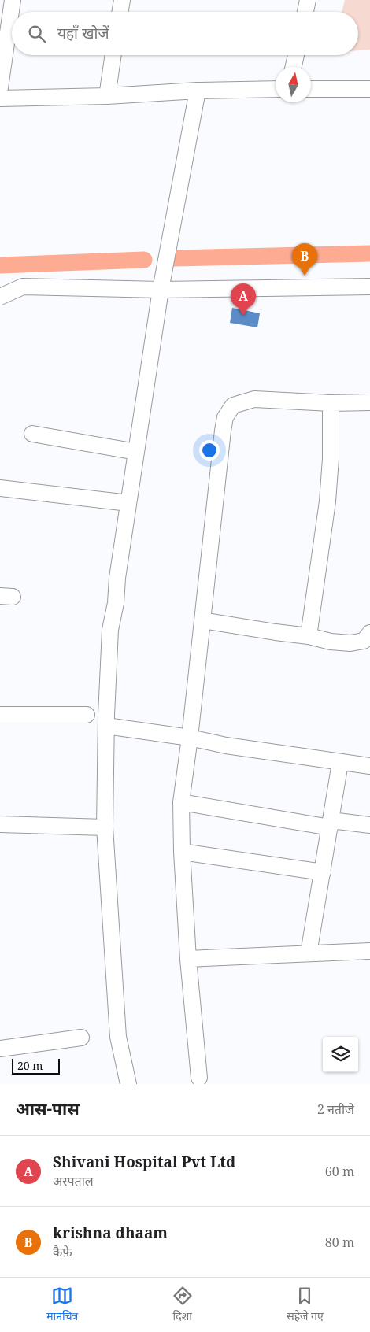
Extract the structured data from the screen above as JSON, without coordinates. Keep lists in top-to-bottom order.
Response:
{
  "scale_bar": "20 m",
  "north": "top",
  "page": {
    "search": "यहाँ खोजें",
    "pins": ["B", "A"],
    "scale": "20 m",
    "heading": ["आस-पास", "2 नतीजे"],
    "list": [
      {
        "mark": "A",
        "name": "Shivani Hospital Pvt Ltd",
        "note": "अस्पताल",
        "value": "60 m"
      },
      {
        "mark": "B",
        "name": "krishna dhaam",
        "note": "कैफ़े",
        "value": "80 m"
      }
    ],
    "nav": ["मानचित्र", "दिशा", "सहेजे गए"]
  }
}
